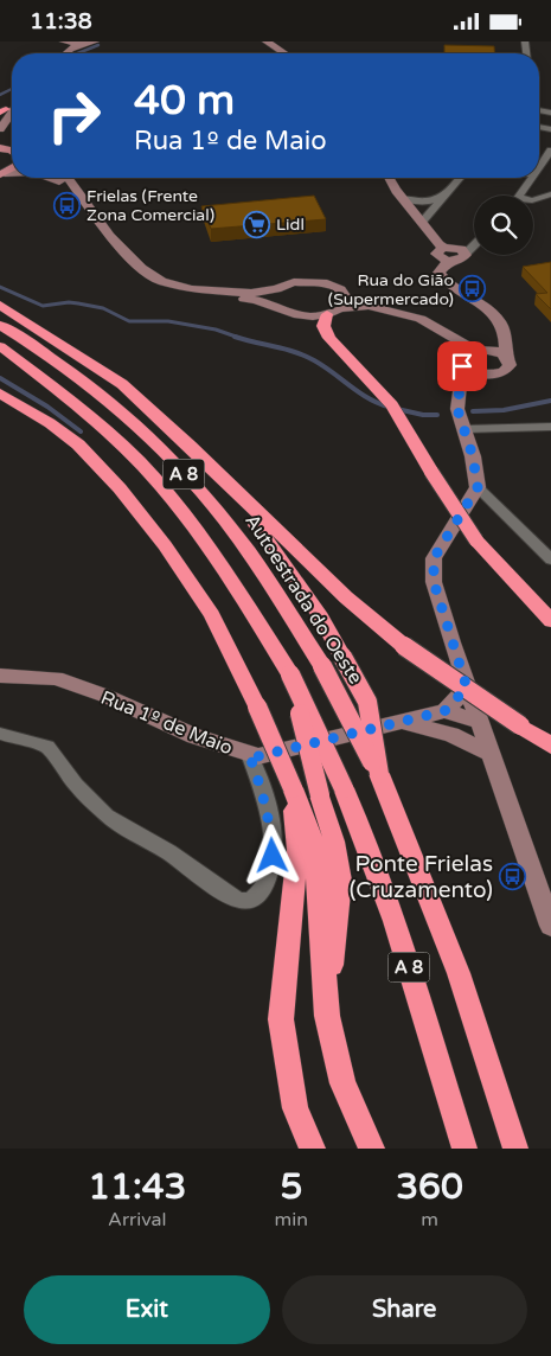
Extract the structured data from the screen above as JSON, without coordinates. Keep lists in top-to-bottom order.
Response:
{
  "streets": {
    "highway": ["A 8", "Autoestrada do Oeste"],
    "street": ["Rua 1º de Maio"]
  },
  "places": {
    "bus stop": ["Frielas (Frente Zona Comercial)", "Rua do Gião (Supermercado)", "Ponte Frielas (Cruzamento)"],
    "supermarket": ["Lidl"]
  },
  "page": {
    "status": "11:38",
    "turn": ["40 m", "Rua 1º de Maio"],
    "eta": [
      "11:43",
      "Arrival",
      "5",
      "min",
      "360",
      "m"
    ],
    "buttons": ["Exit", "Share"]
  }
}
